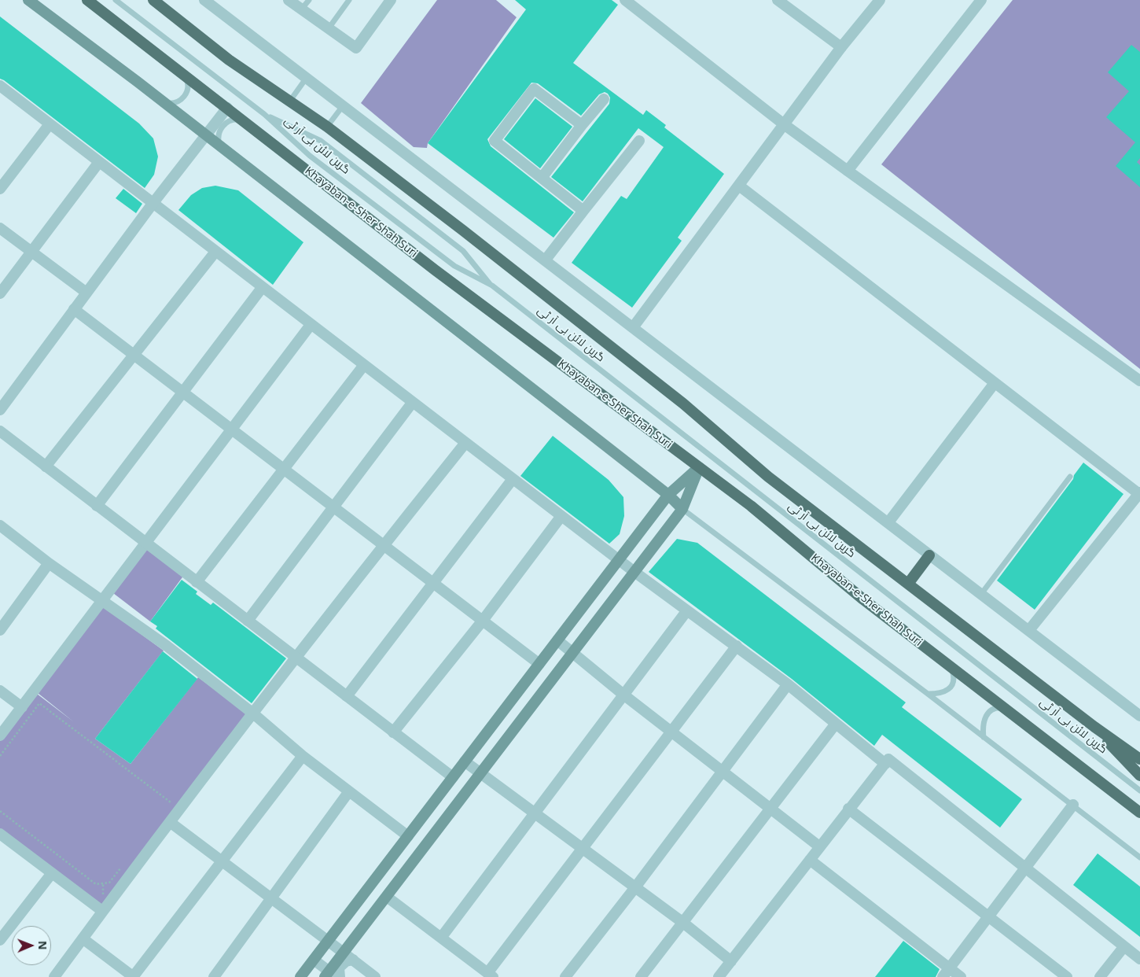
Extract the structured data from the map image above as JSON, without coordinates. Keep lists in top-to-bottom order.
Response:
{
  "streets": {
    "main road": ["Khayaban-e-Sher Shah Suri"],
    "lane": ["گرین لائن بی آر ٹی"]
  },
  "north": "right"
}
